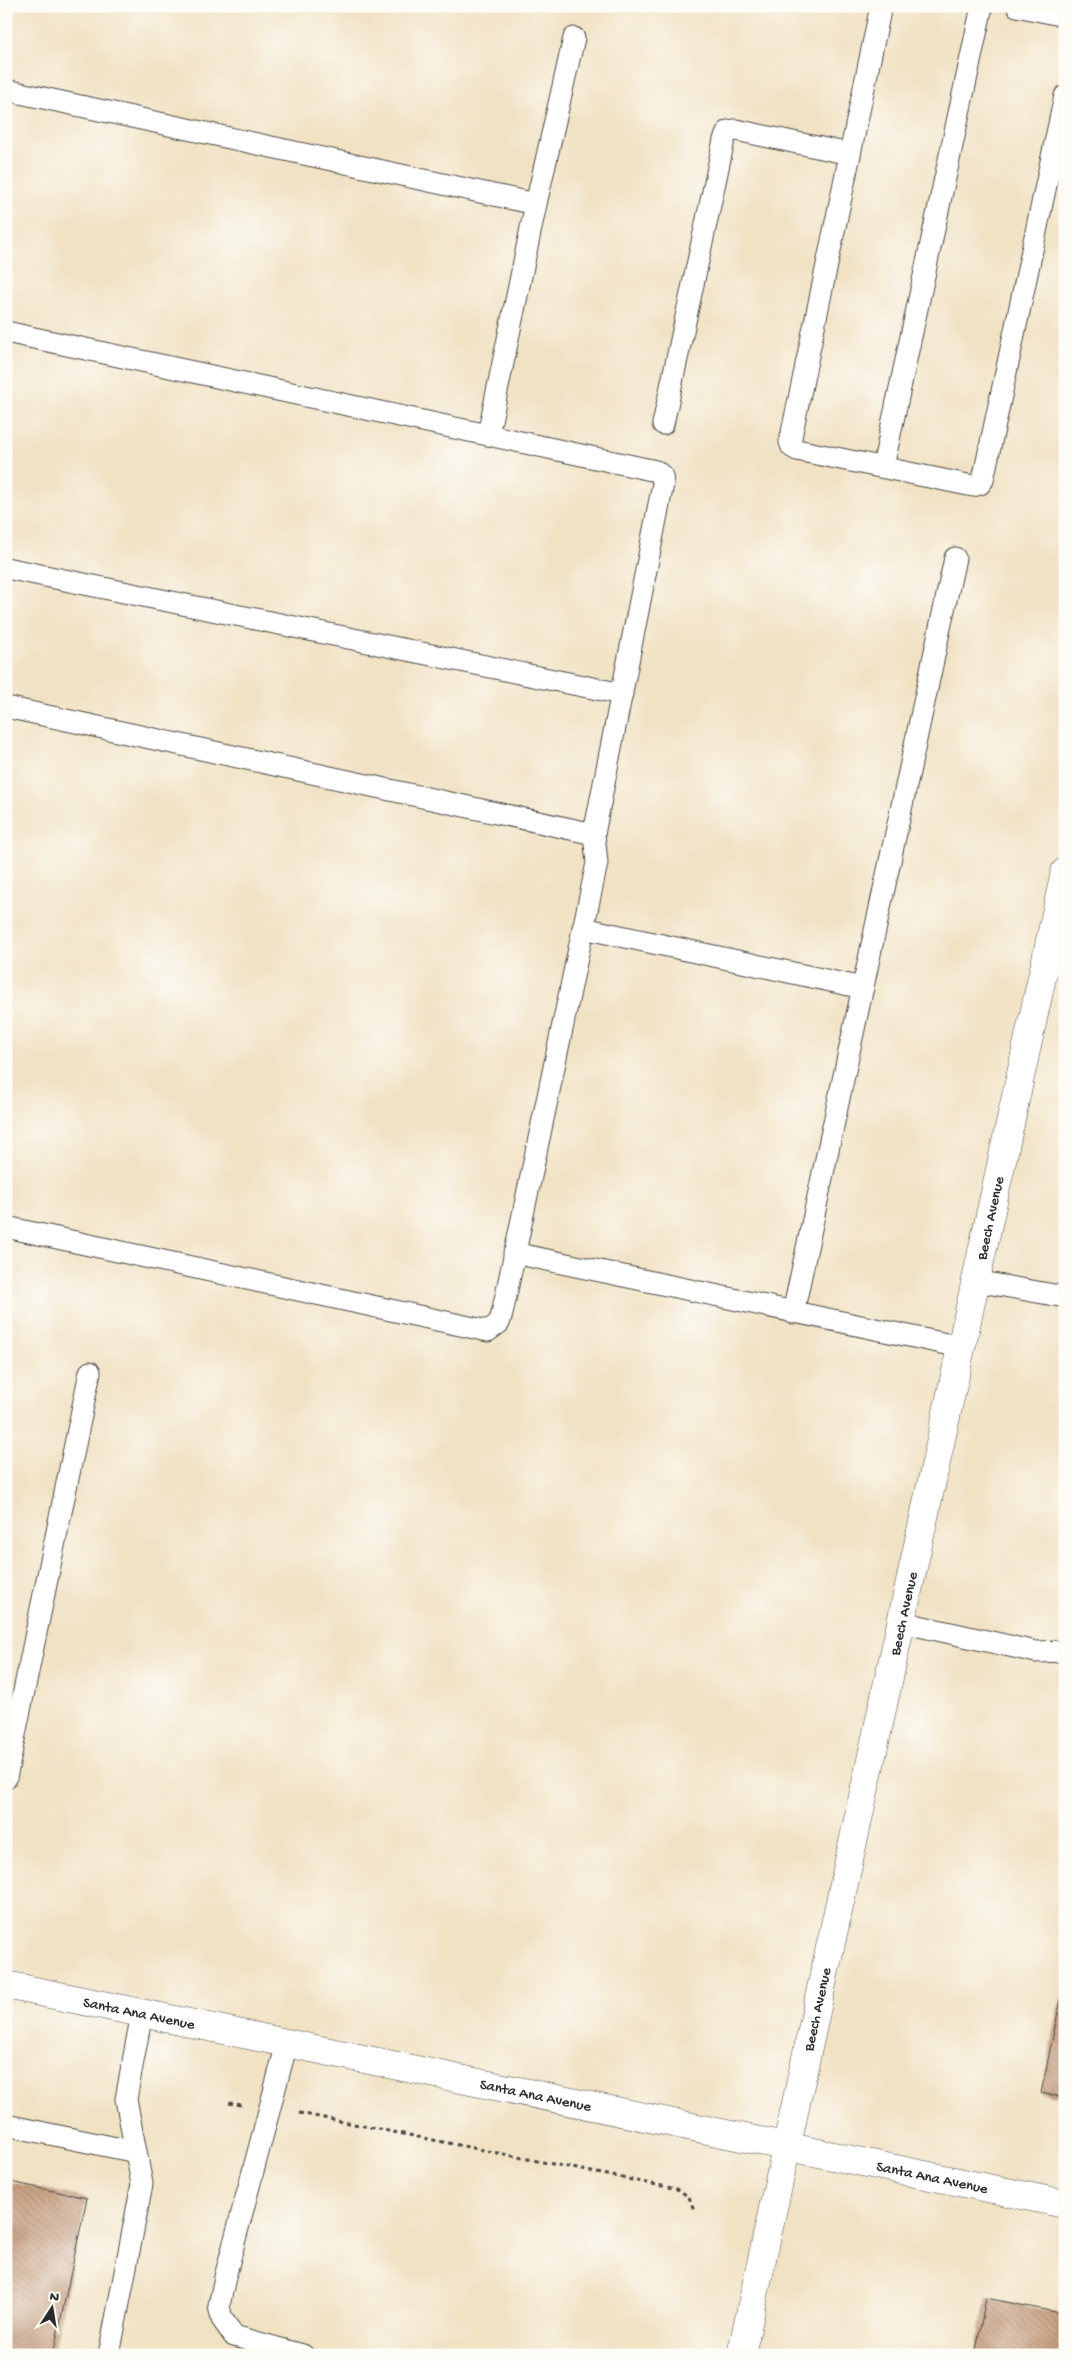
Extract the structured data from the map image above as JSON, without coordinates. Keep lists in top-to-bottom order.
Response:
{
  "streets": {
    "main road": ["Beech Avenue", "Santa Ana Avenue"]
  },
  "crossings": [
    ["Beech Avenue", "Santa Ana Avenue"]
  ],
  "north": "top"
}
